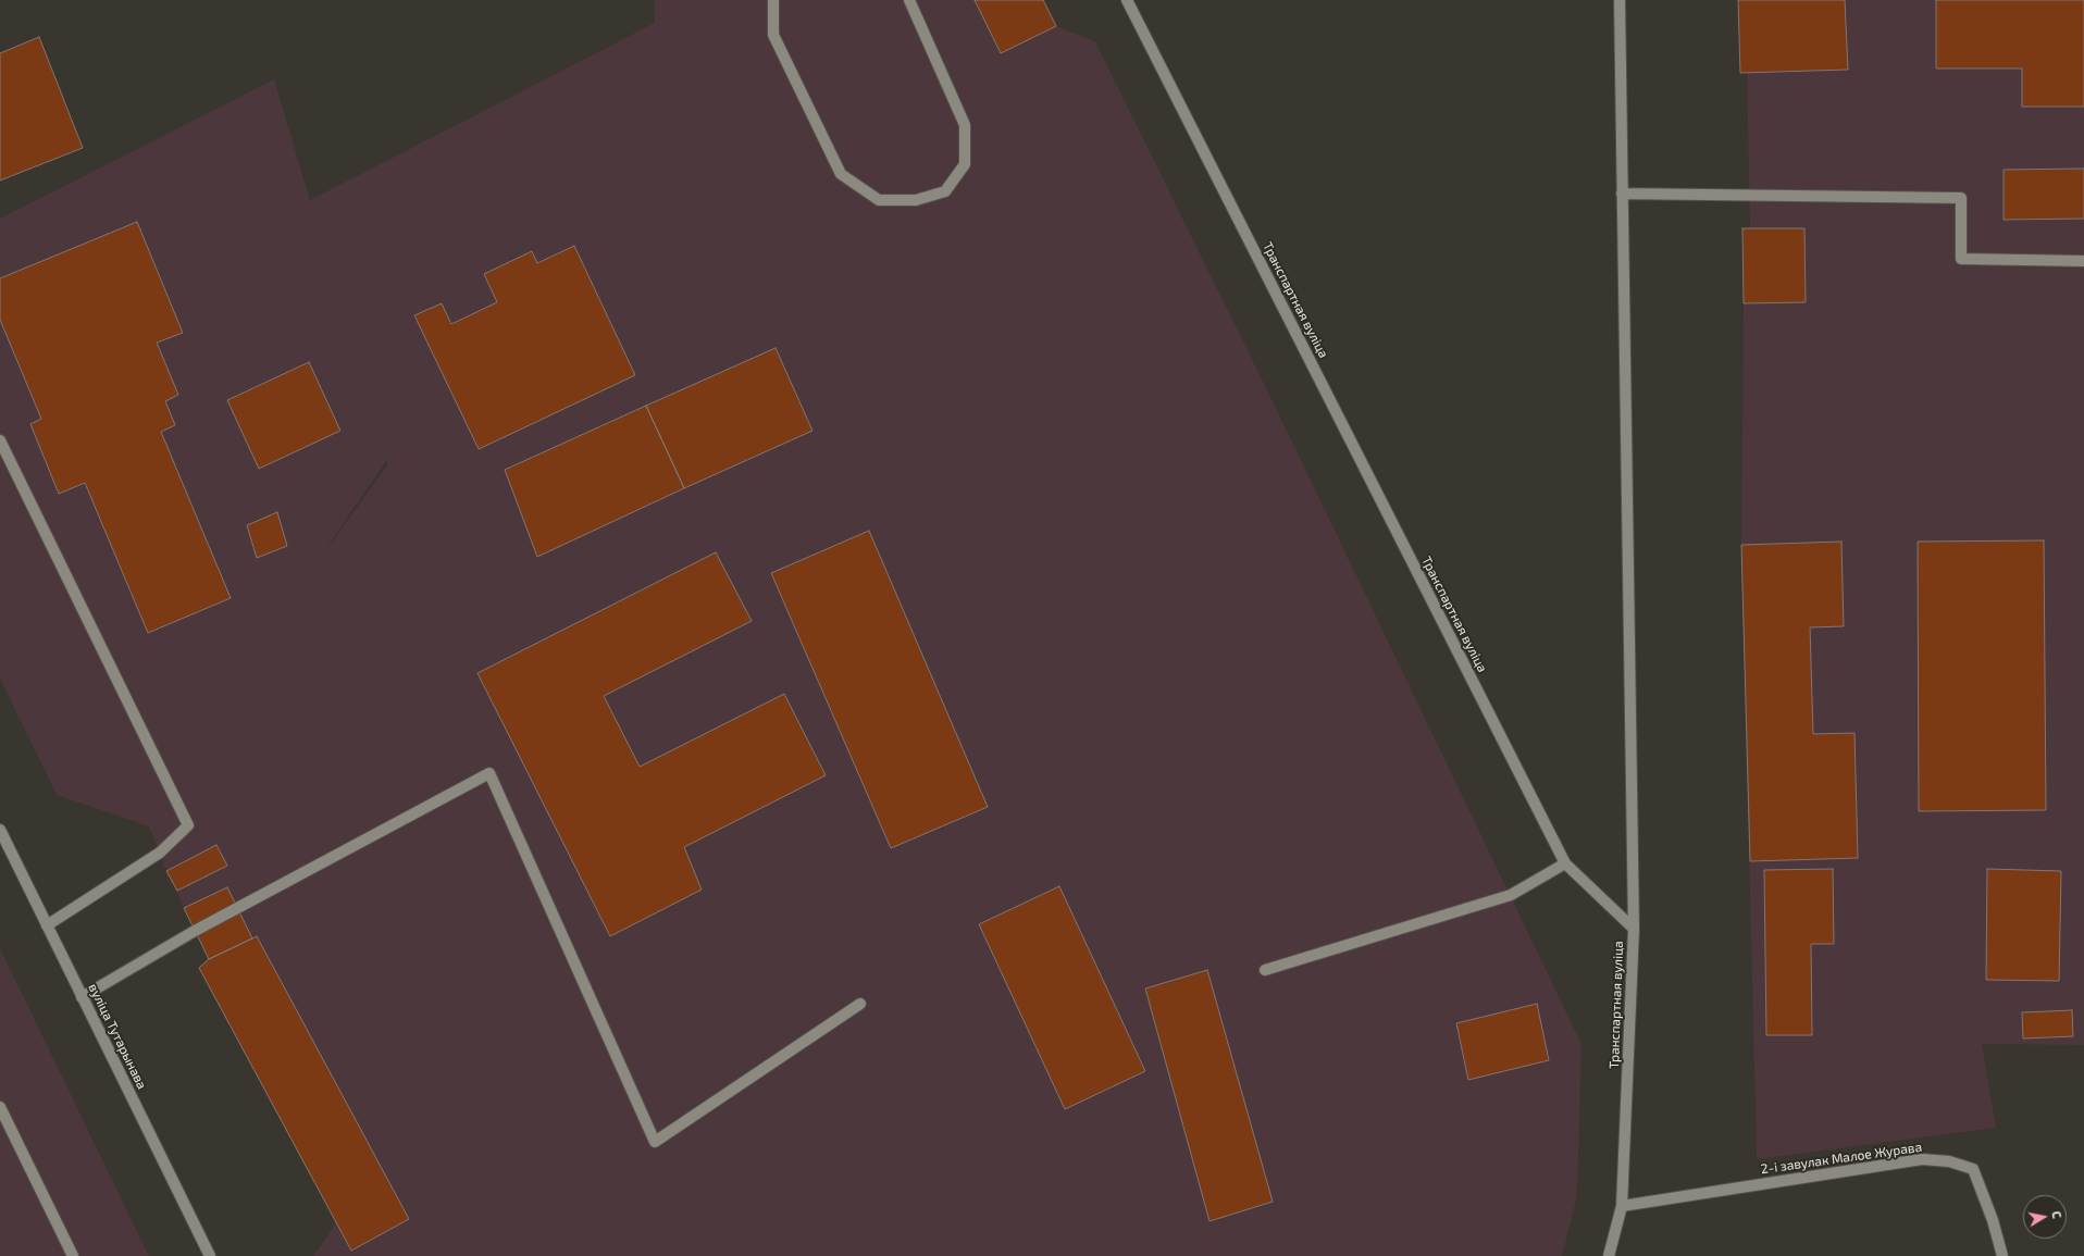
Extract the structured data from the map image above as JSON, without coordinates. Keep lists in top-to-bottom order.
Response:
{
  "streets": {
    "street": ["Транспартная вуліца", "вуліца Тутарынава", "2-і завулак Малое Журава"]
  },
  "crossings": [
    ["Транспартная вуліца", "2-і завулак Малое Журава"]
  ],
  "north": "right"
}
